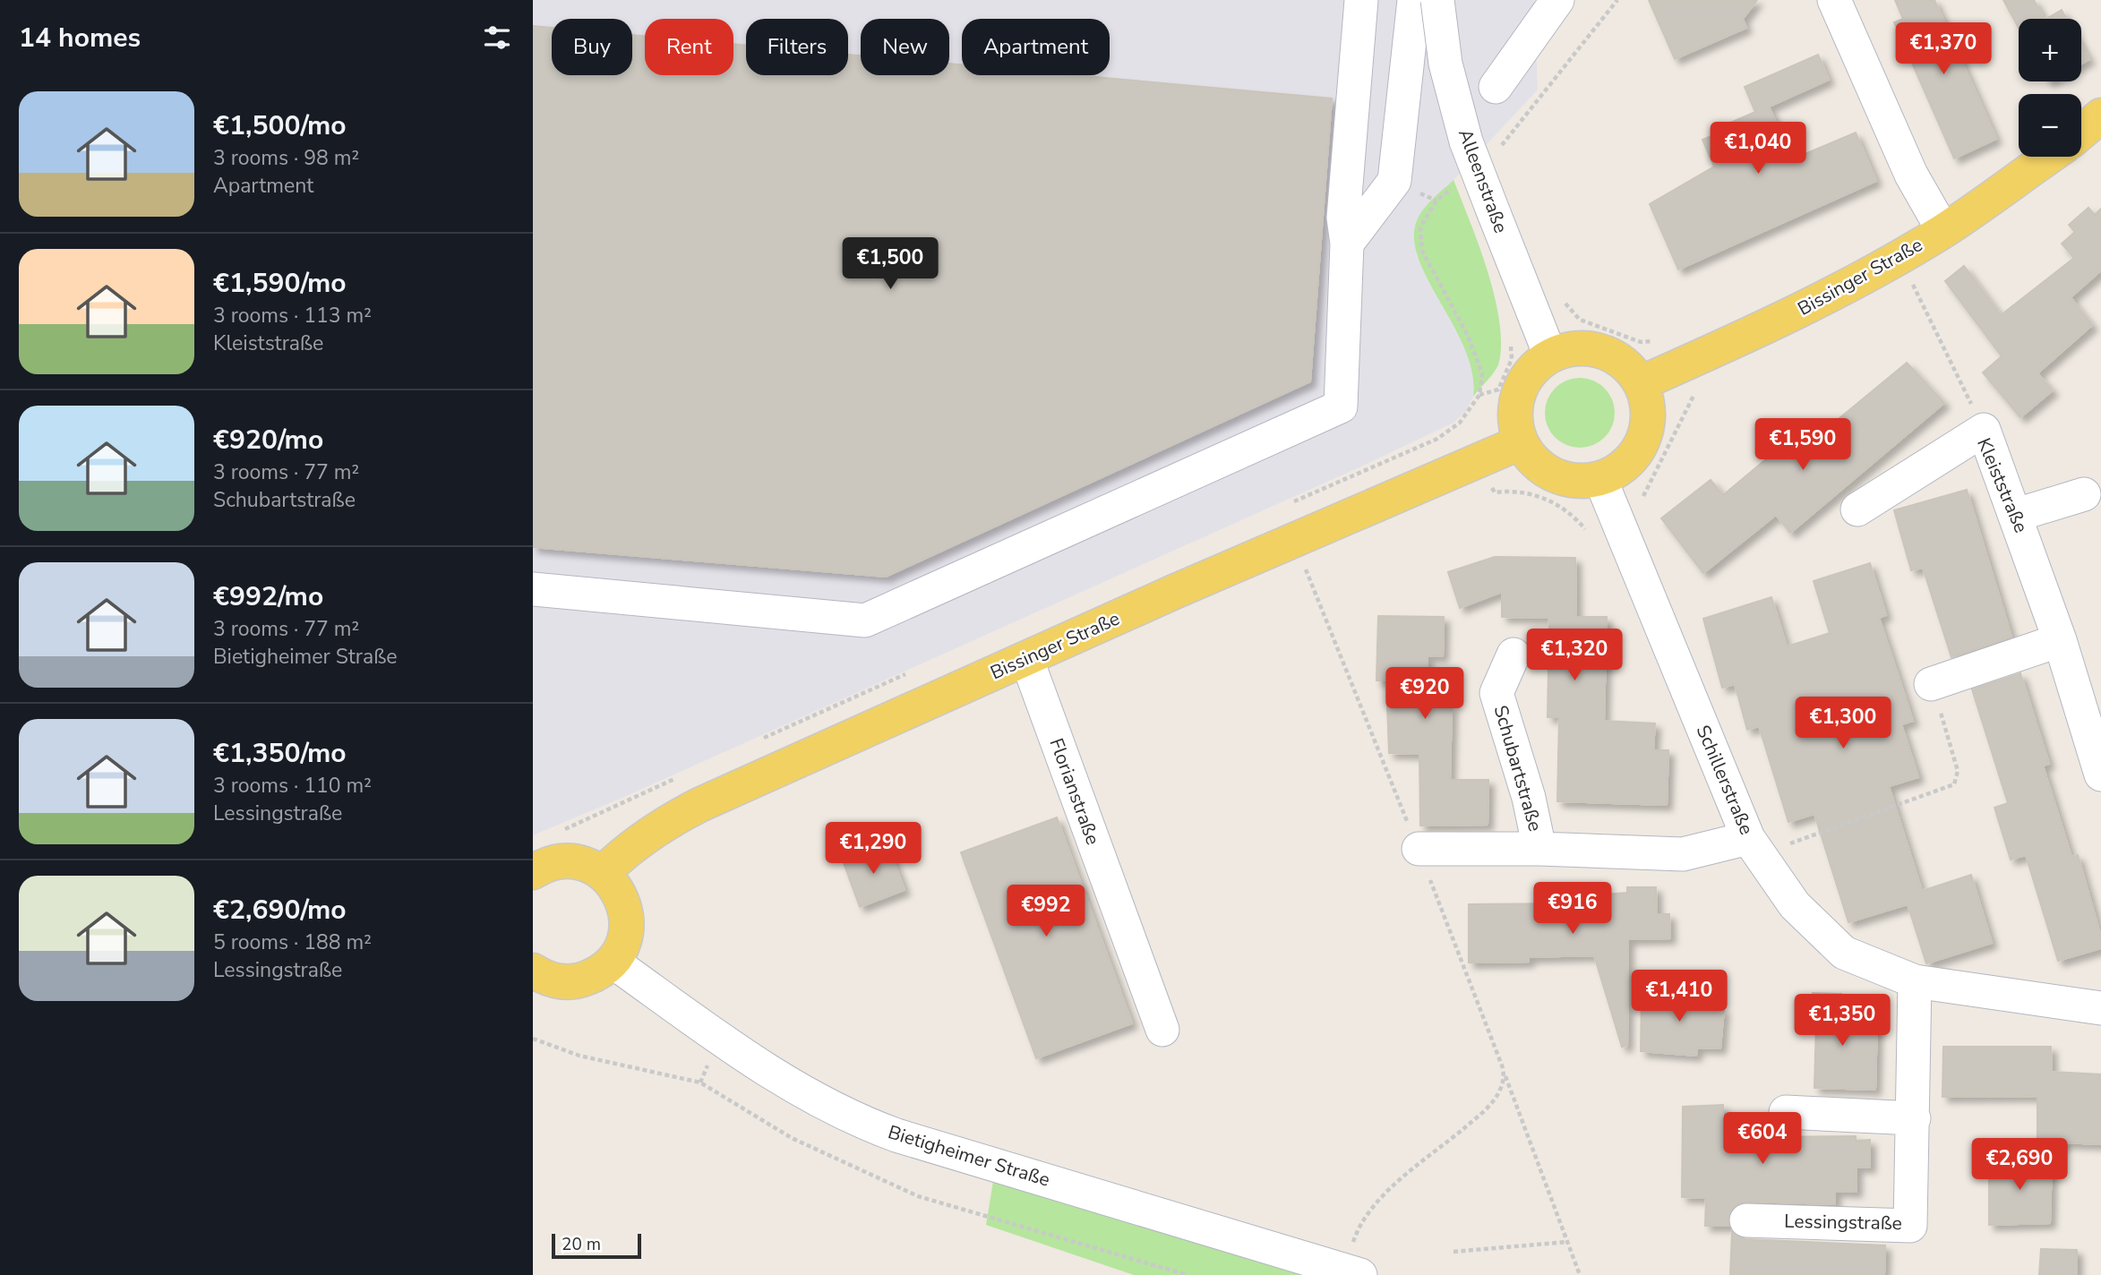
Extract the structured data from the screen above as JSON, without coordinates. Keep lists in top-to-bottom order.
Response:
{
  "streets": {
    "main road": ["Bissinger Straße"],
    "street": [
      "Alleenstraße",
      "Kleiststraße",
      "Schubartstraße",
      "Schillerstraße",
      "Florianstraße",
      "Bietigheimer Straße",
      "Lessingstraße"
    ]
  },
  "crossings": [
    ["Alleenstraße", "Bissinger Straße"],
    ["Alleenstraße", "Schillerstraße"],
    ["Bissinger Straße", "Schillerstraße"],
    ["Bissinger Straße", "Florianstraße"],
    ["Schubartstraße", "Schillerstraße"],
    ["Schillerstraße", "Lessingstraße"]
  ],
  "scale_bar": "20 m",
  "page": {
    "heading": "14 homes",
    "map_buttons": ["+", "−"],
    "chip": [
      "Buy",
      "Rent",
      "Filters",
      "New",
      "Apartment"
    ],
    "price": [
      "€1,370",
      "€1,040",
      "€1,500",
      "€1,590",
      "€1,320",
      "€920",
      "€1,300",
      "€1,290",
      "€916",
      "€992",
      "€1,410",
      "€1,350",
      "€604",
      "€2,690"
    ],
    "list": [
      {
        "name": "€1,500/mo",
        "note": "3 rooms · 98 m² · Apartment"
      },
      {
        "name": "€1,590/mo",
        "note": "3 rooms · 113 m² · Kleiststraße"
      },
      {
        "name": "€920/mo",
        "note": "3 rooms · 77 m² · Schubartstraße"
      },
      {
        "name": "€992/mo",
        "note": "3 rooms · 77 m² · Bietigheimer Straße"
      },
      {
        "name": "€1,350/mo",
        "note": "3 rooms · 110 m² · Lessingstraße"
      },
      {
        "name": "€2,690/mo",
        "note": "5 rooms · 188 m² · Lessingstraße"
      }
    ],
    "scale": "20 m"
  }
}
